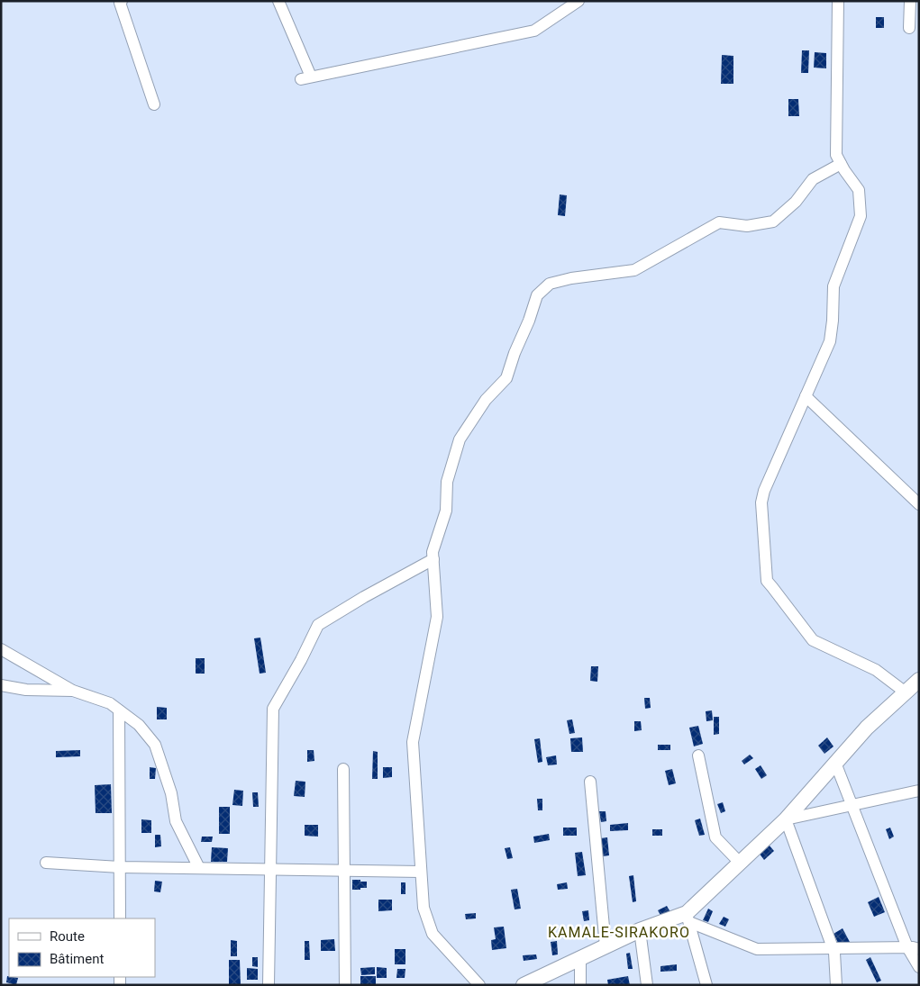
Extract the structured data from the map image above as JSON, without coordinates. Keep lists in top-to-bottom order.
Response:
{
  "districts": ["KAMALE-SIRAKORO"],
  "legend": ["Route", "Bâtiment"]
}
